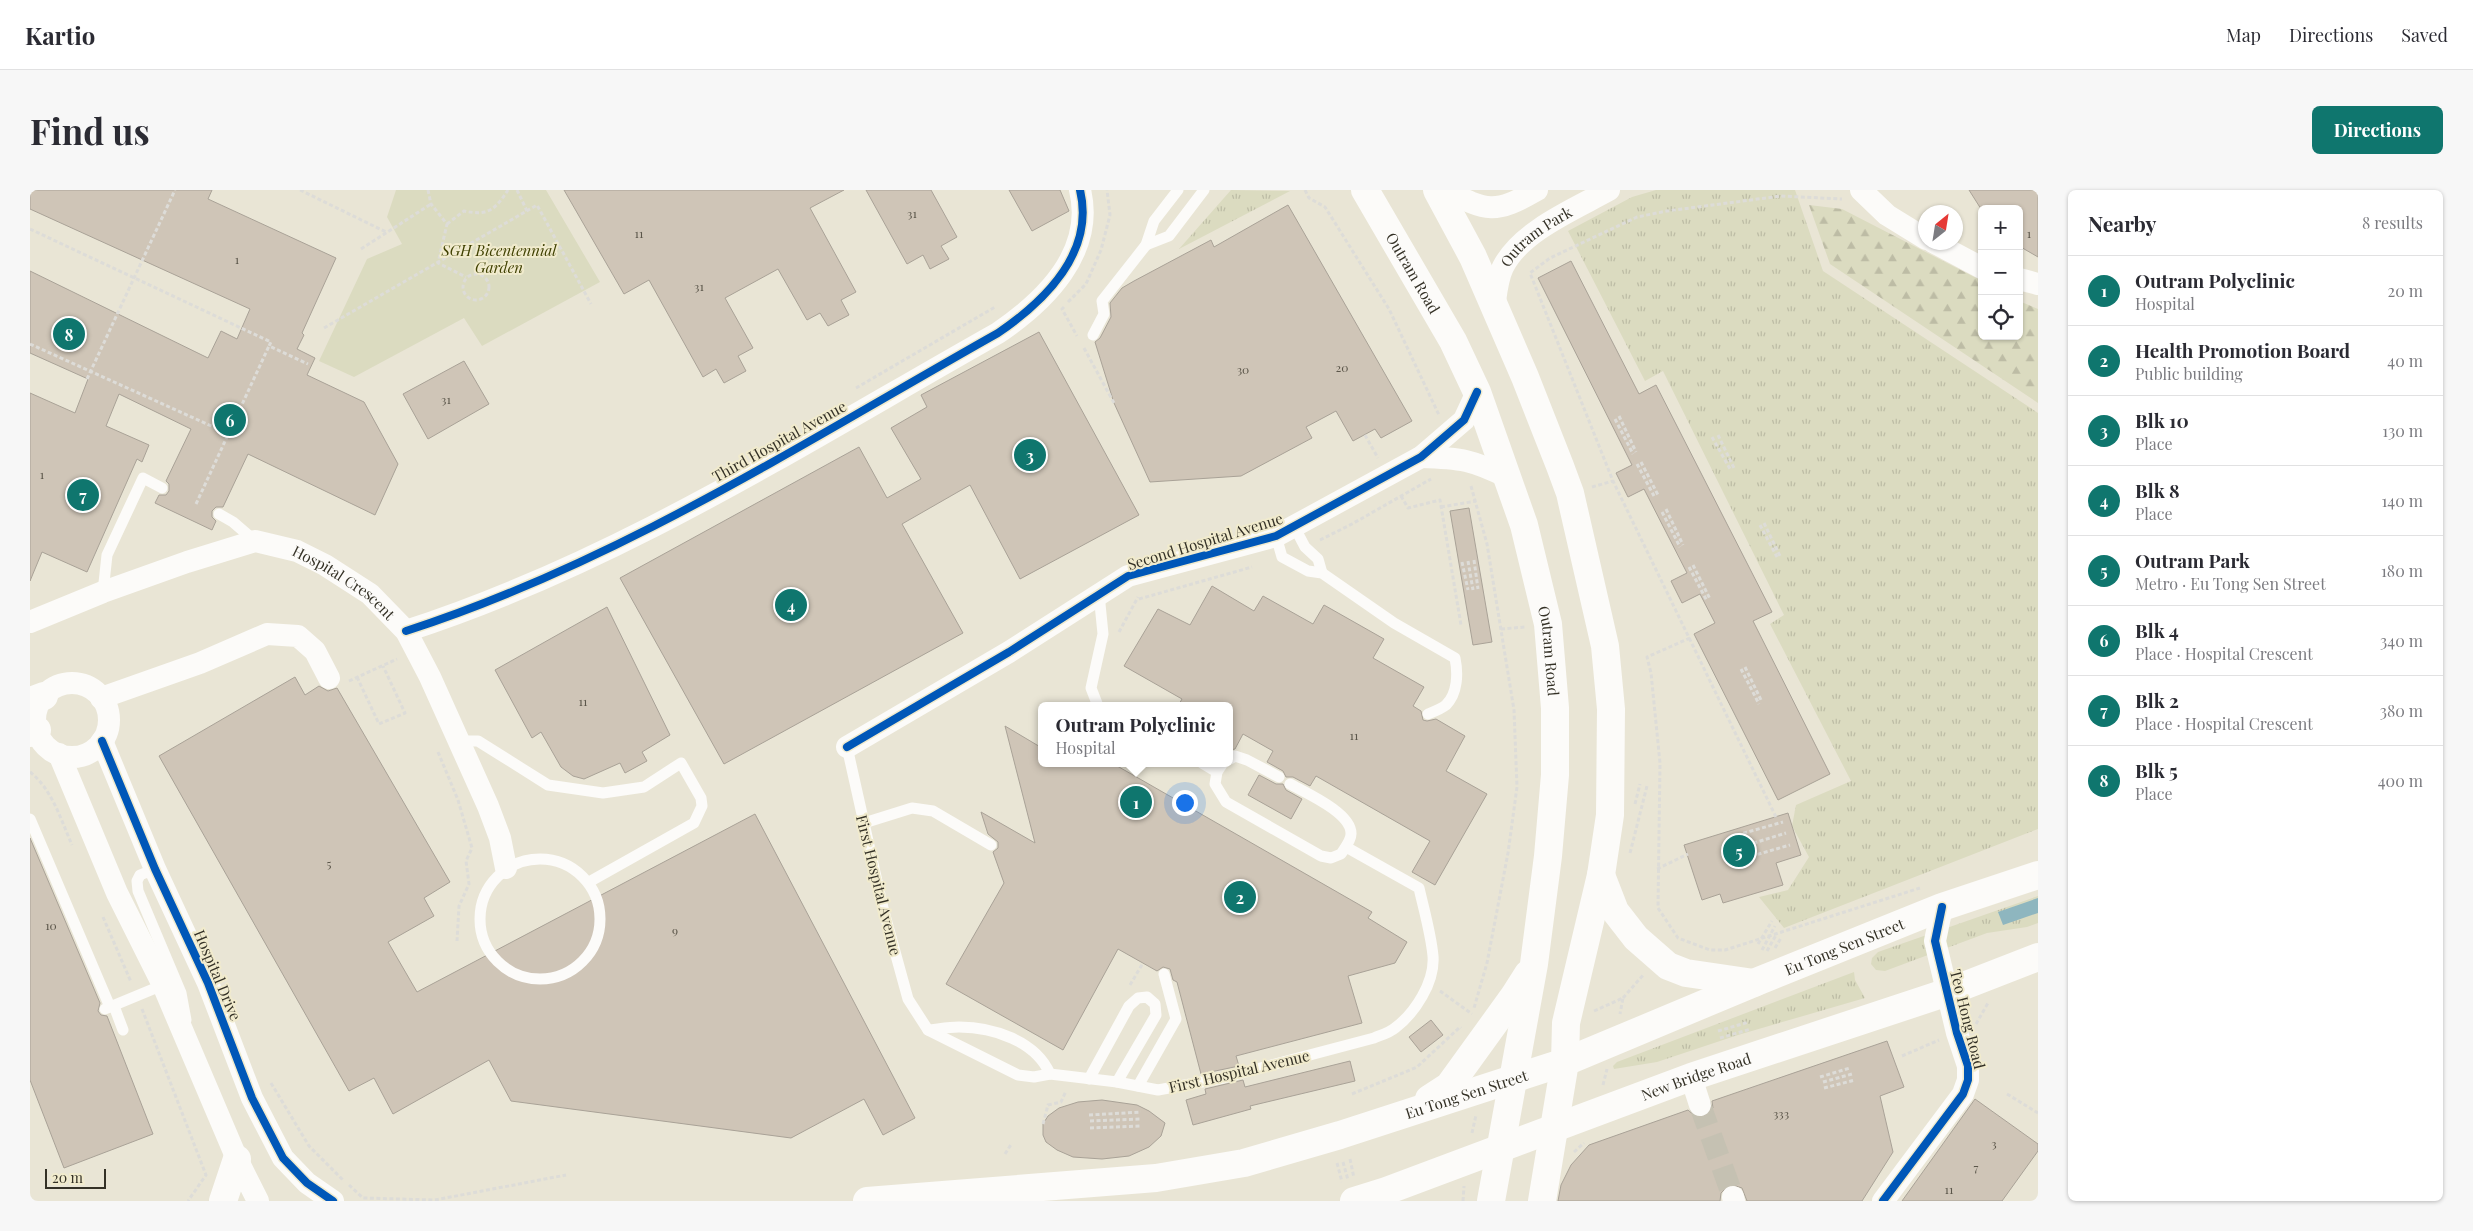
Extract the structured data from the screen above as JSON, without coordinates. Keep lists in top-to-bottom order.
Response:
{
  "streets": {
    "main road": ["Outram Road", "Eu Tong Sen Street", "New Bridge Road"],
    "street": [
      "Outram Park",
      "Third Hospital Avenue",
      "Second Hospital Avenue",
      "Hospital Crescent",
      "Hospital Drive",
      "Teo Hong Road"
    ],
    "lane": ["First Hospital Avenue"]
  },
  "crossings": [
    ["Outram Road", "Second Hospital Avenue"],
    ["Outram Road", "Eu Tong Sen Street"],
    ["Outram Road", "New Bridge Road"],
    ["Third Hospital Avenue", "Hospital Crescent"],
    ["Second Hospital Avenue", "First Hospital Avenue"],
    ["Eu Tong Sen Street", "Teo Hong Road"],
    ["Teo Hong Road", "New Bridge Road"]
  ],
  "parks": ["SGH Bicentennial Garden"],
  "house_numbers": [
    "31",
    "11",
    "1",
    "1",
    "31",
    "20",
    "30",
    "31",
    "1",
    "11",
    "11",
    "5",
    "10",
    "9",
    "333",
    "3",
    "7",
    "11"
  ],
  "scale_bar": "20 m",
  "north": "top right",
  "page": {
    "header": "Kartio",
    "nav": ["Map", "Directions", "Saved"],
    "buttons": "Directions",
    "title": "Find us",
    "heading": ["Nearby", "8 results"],
    "map_buttons": ["+", "−"],
    "list": [
      {
        "mark": "1",
        "name": "Outram Polyclinic",
        "note": "Hospital",
        "value": "20 m"
      },
      {
        "mark": "2",
        "name": "Health Promotion Board",
        "note": "Public building",
        "value": "40 m"
      },
      {
        "mark": "3",
        "name": "Blk 10",
        "note": "Place",
        "value": "130 m"
      },
      {
        "mark": "4",
        "name": "Blk 8",
        "note": "Place",
        "value": "140 m"
      },
      {
        "mark": "5",
        "name": "Outram Park",
        "note": "Metro · Eu Tong Sen Street",
        "value": "180 m"
      },
      {
        "mark": "6",
        "name": "Blk 4",
        "note": "Place · Hospital Crescent",
        "value": "340 m"
      },
      {
        "mark": "7",
        "name": "Blk 2",
        "note": "Place · Hospital Crescent",
        "value": "380 m"
      },
      {
        "mark": "8",
        "name": "Blk 5",
        "note": "Place",
        "value": "400 m"
      }
    ],
    "pins": [
      "8",
      "6",
      "3",
      "7",
      "4",
      "1",
      "5",
      "2"
    ],
    "popup": ["Outram Polyclinic", "Hospital"],
    "scale": "20 m"
  }
}
